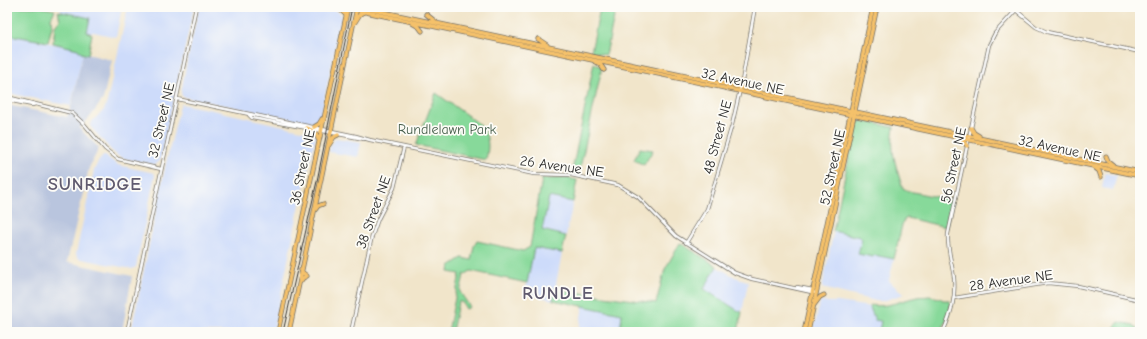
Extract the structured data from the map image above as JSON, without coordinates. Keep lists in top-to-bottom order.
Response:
{
  "streets": {
    "main road": ["32 Avenue NE", "36 Street NE", "52 Street NE"],
    "street": [
      "32 Street NE",
      "48 Street NE",
      "56 Street NE",
      "26 Avenue NE",
      "38 Street NE",
      "28 Avenue NE"
    ]
  },
  "crossings": [
    ["32 Avenue NE", "48 Street NE"],
    ["32 Avenue NE", "56 Street NE"],
    ["32 Avenue NE", "36 Street NE"],
    ["32 Avenue NE", "52 Street NE"],
    ["32 Street NE", "26 Avenue NE"],
    ["48 Street NE", "26 Avenue NE"],
    ["56 Street NE", "28 Avenue NE"],
    ["26 Avenue NE", "36 Street NE"],
    ["26 Avenue NE", "52 Street NE"],
    ["26 Avenue NE", "38 Street NE"]
  ],
  "districts": ["SUNRIDGE", "RUNDLE"],
  "parks": ["Rundlelawn Park"]
}
